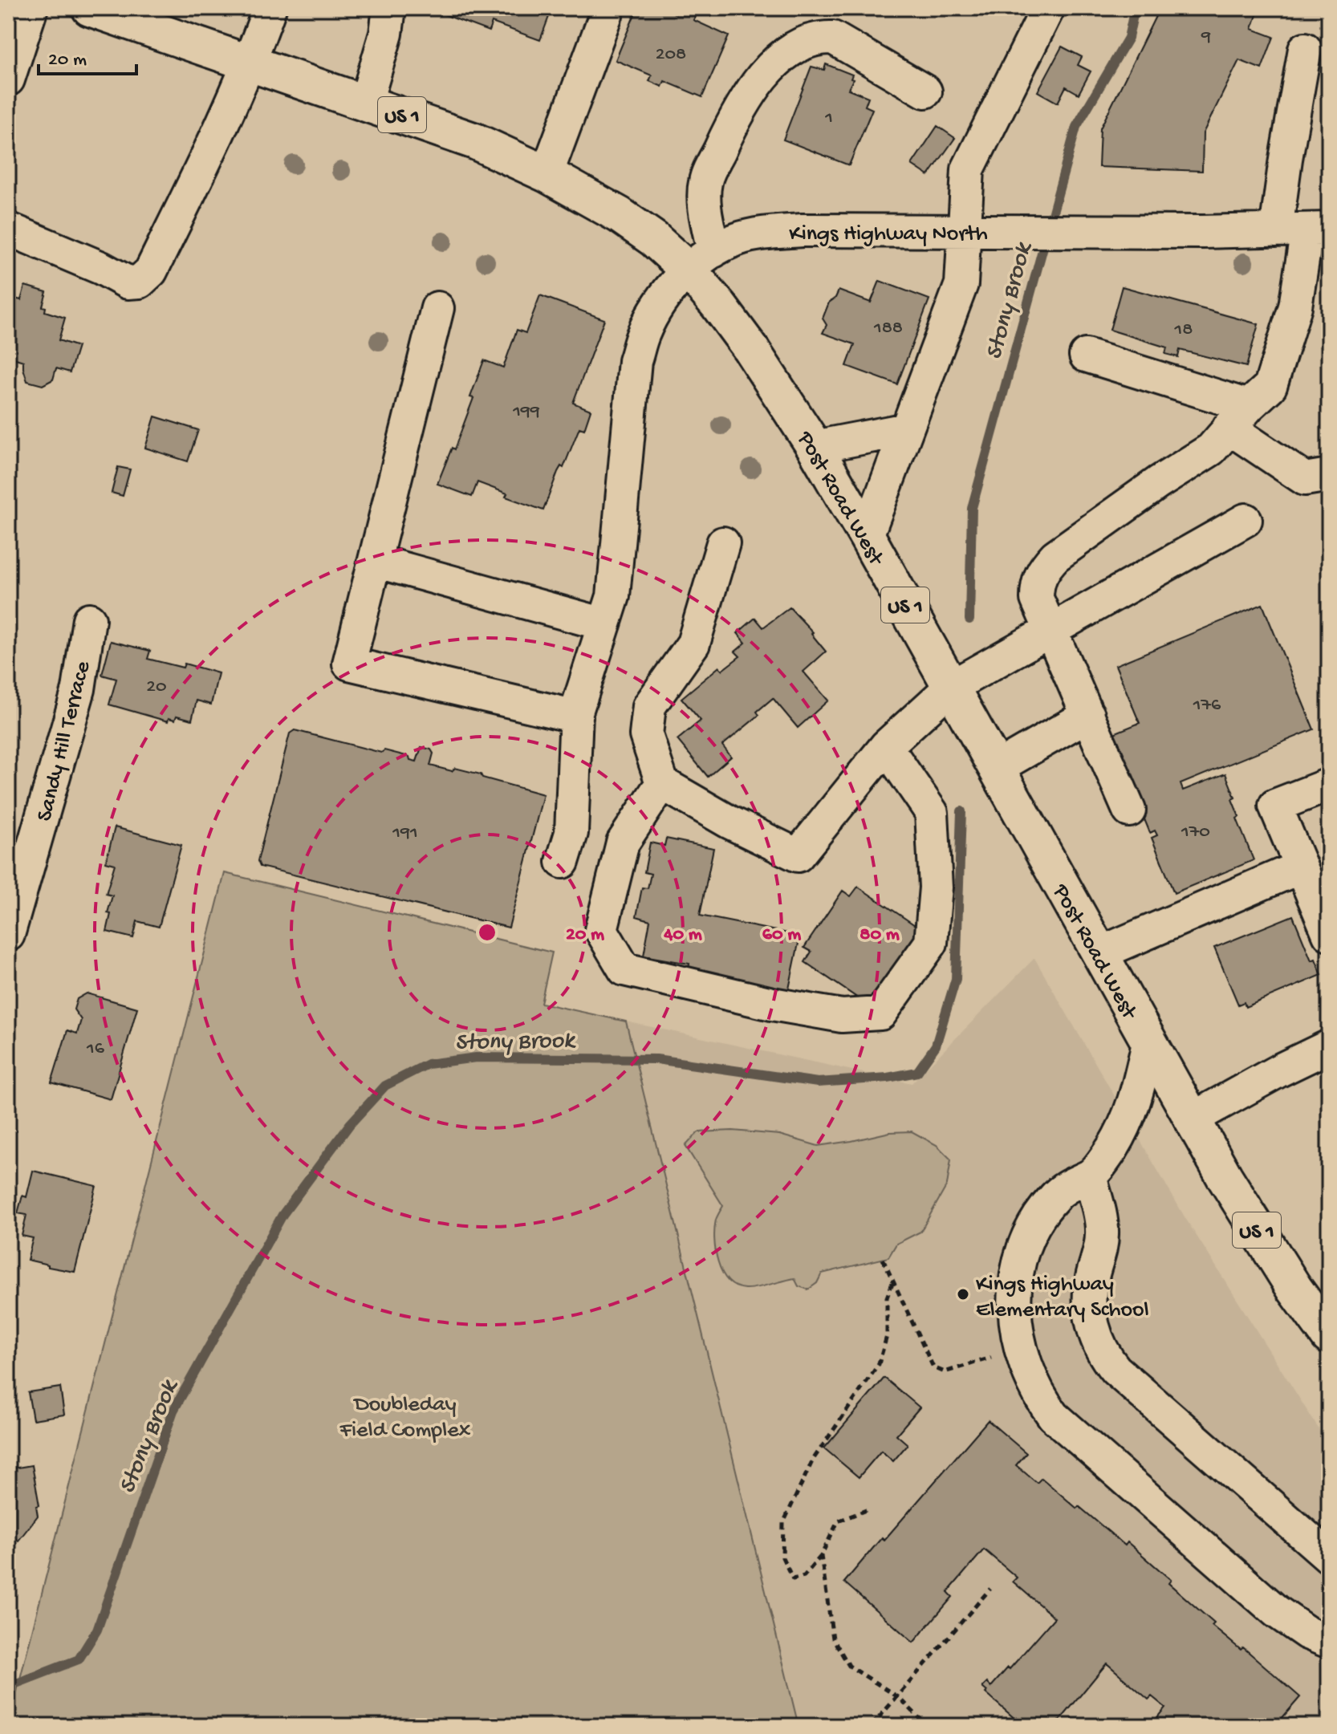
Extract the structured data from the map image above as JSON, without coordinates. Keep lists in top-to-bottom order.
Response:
{
  "streets": {
    "main road": ["US 1", "Post Road West"],
    "street": ["Kings Highway North", "Sandy Hill Terrace"]
  },
  "crossings": [
    ["Kings Highway North", "Post Road West"]
  ],
  "water": ["Stony Brook"],
  "parks": ["Doubleday Field Complex"],
  "places": ["Kings Highway Elementary School"],
  "house_numbers": [
    "9",
    "208",
    "1",
    "188",
    "18",
    "199",
    "20",
    "176",
    "170",
    "191",
    "16"
  ],
  "scale_bar": "20 m",
  "rings": [
    "20 m",
    "40 m",
    "60 m",
    "80 m"
  ]
}
